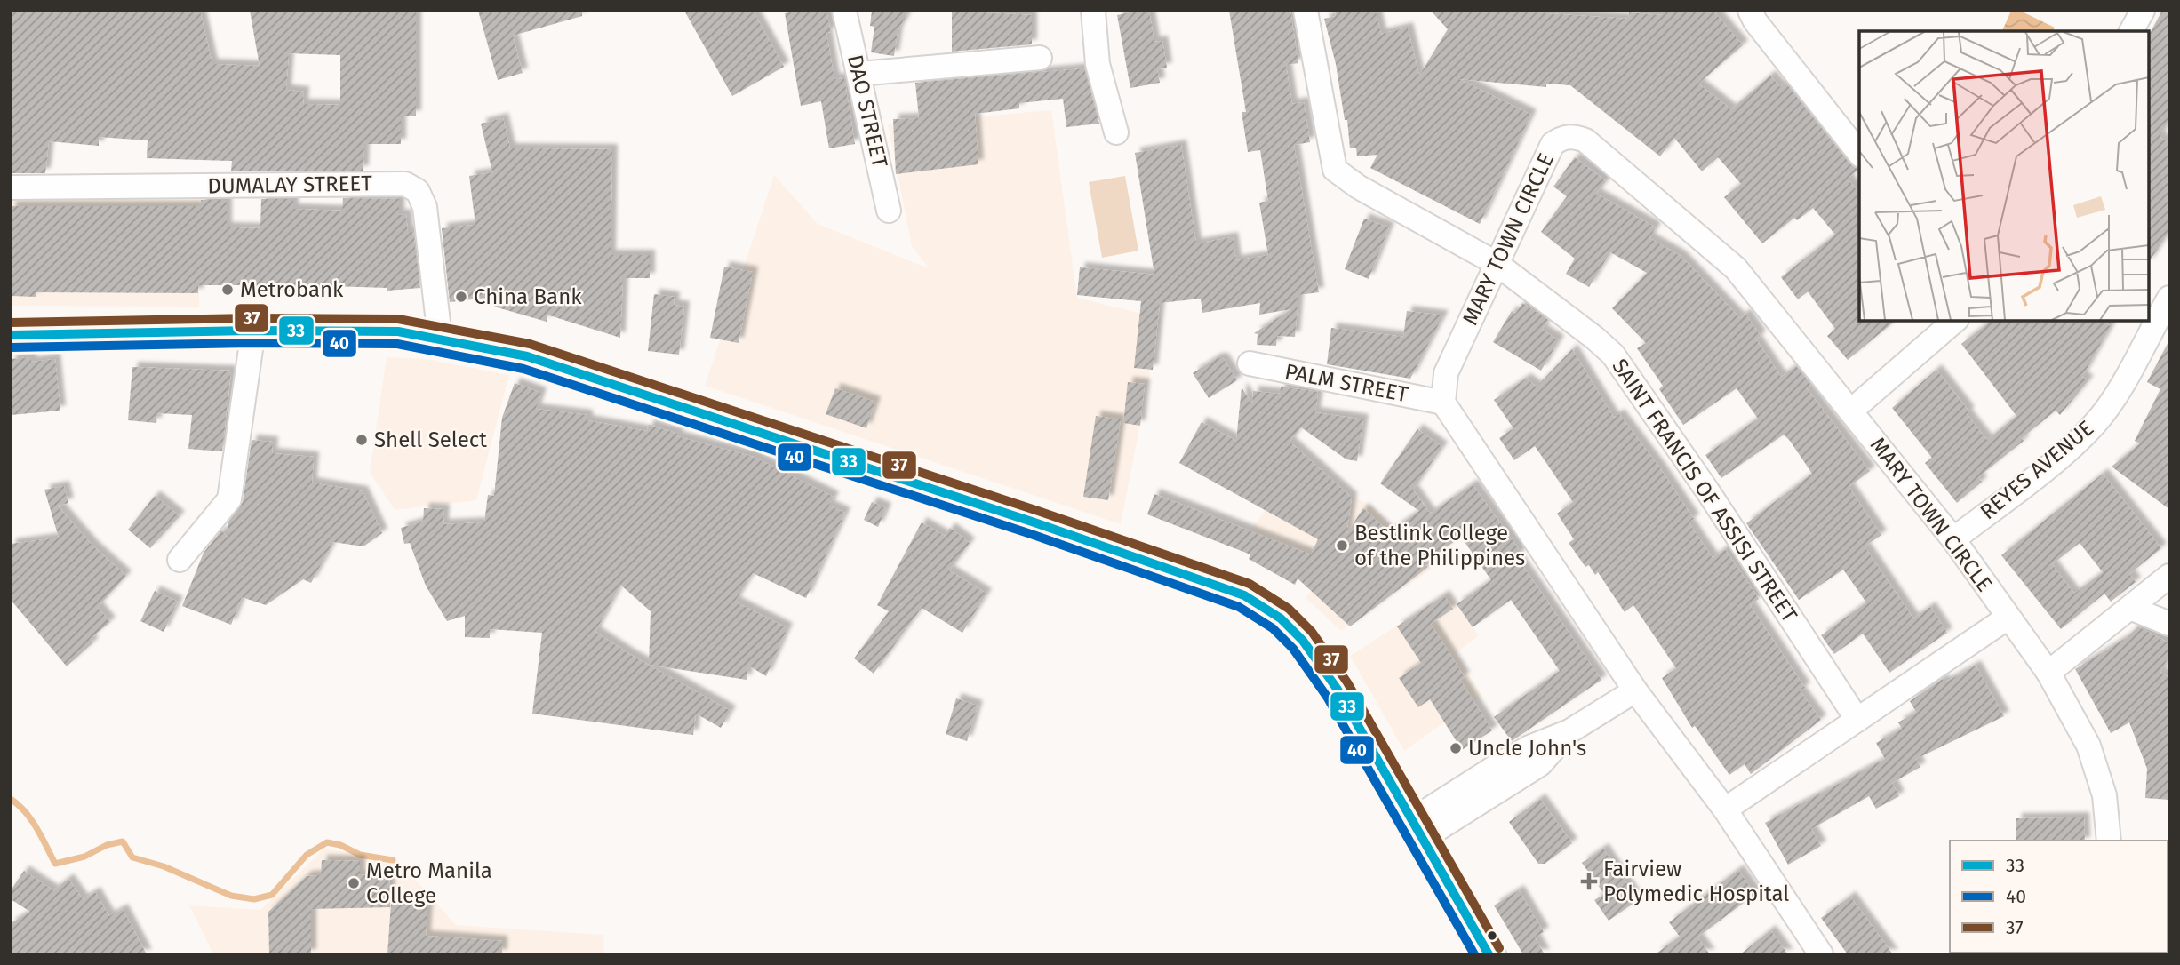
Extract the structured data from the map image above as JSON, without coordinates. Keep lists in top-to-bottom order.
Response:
{
  "streets": {
    "street": [
      "DAO STREET",
      "DUMALAY STREET",
      "MARY TOWN CIRCLE",
      "PALM STREET",
      "REYES AVENUE",
      "SAINT FRANCIS OF ASSISI STREET"
    ]
  },
  "crossings": [
    ["MARY TOWN CIRCLE", "PALM STREET"],
    ["MARY TOWN CIRCLE", "REYES AVENUE"],
    ["MARY TOWN CIRCLE", "SAINT FRANCIS OF ASSISI STREET"]
  ],
  "places": {
    "other": [
      "Metrobank",
      "China Bank",
      "Shell Select",
      "Bestlink College of the Philippines",
      "Uncle John's",
      "Metro Manila College"
    ],
    "health": ["Fairview Polymedic Hospital"]
  },
  "lines": ["transit line 37", "transit line 33", "transit line 40"],
  "legend": ["33", "40", "37"]
}
